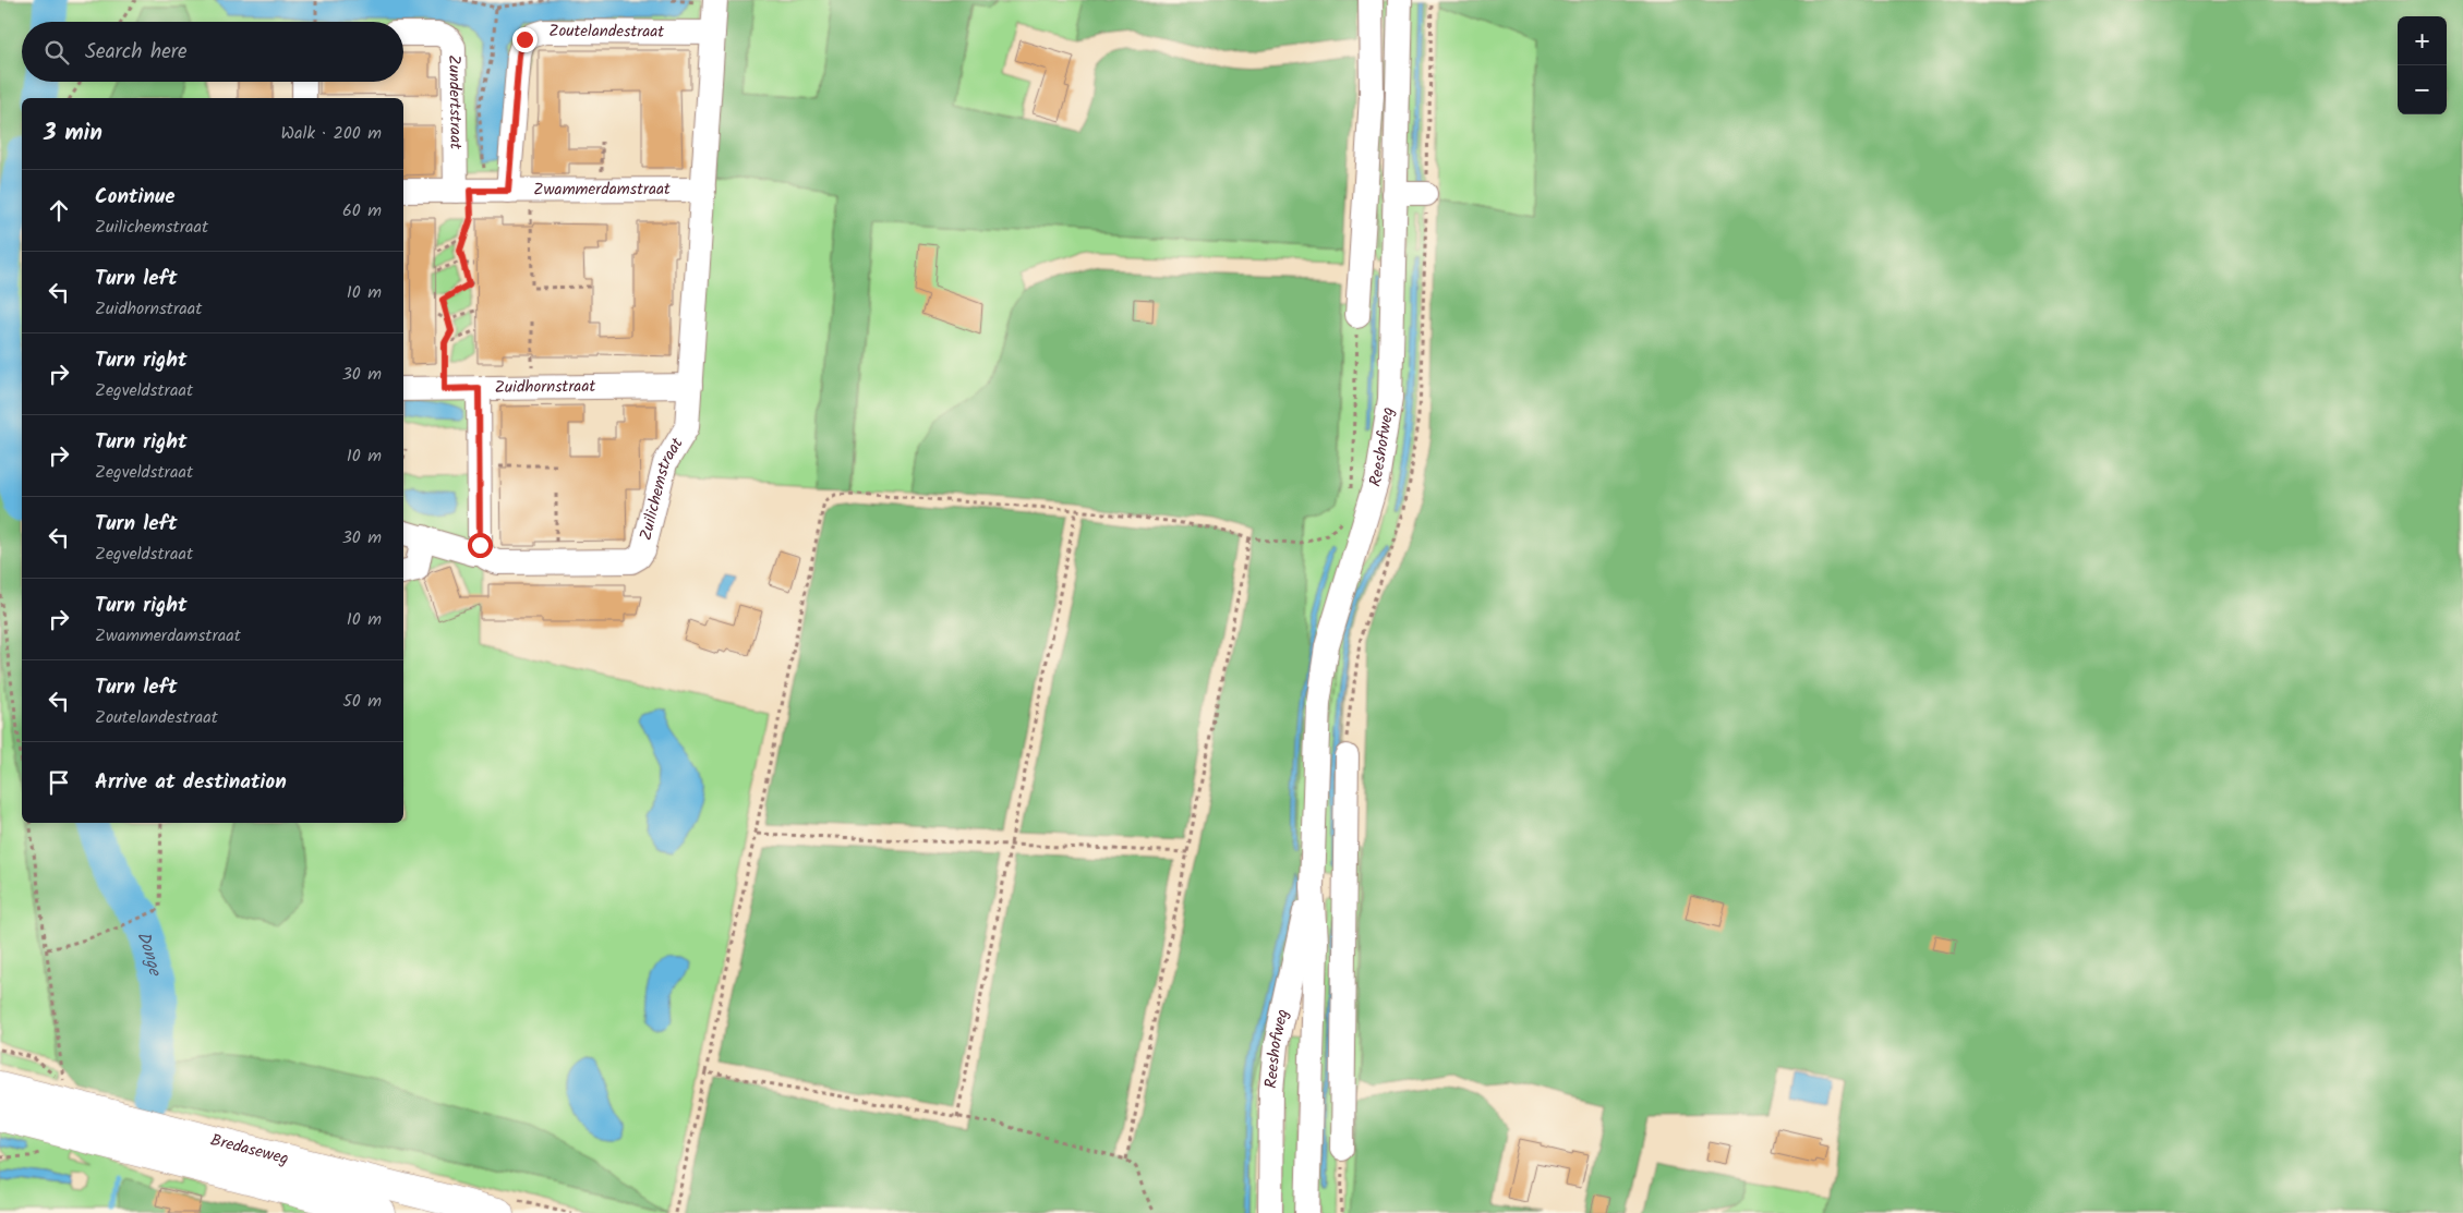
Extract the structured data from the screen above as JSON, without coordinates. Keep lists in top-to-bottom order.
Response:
{
  "streets": {
    "main road": ["Bredaseweg"],
    "street": [
      "Zoutelandestraat",
      "Zundertstraat",
      "Zwammerdamstraat",
      "Zuidhornstraat",
      "Reeshofweg",
      "Zuilichemstraat"
    ]
  },
  "crossings": [
    ["Zoutelandestraat", "Zwammerdamstraat"],
    ["Zoutelandestraat", "Zuilichemstraat"],
    ["Zundertstraat", "Zwammerdamstraat"],
    ["Zwammerdamstraat", "Zuilichemstraat"],
    ["Zuidhornstraat", "Zuilichemstraat"]
  ],
  "water": ["Donge"],
  "page": {
    "map_buttons": ["+", "−"],
    "search": "Search here",
    "heading": ["3 min", "Walk · 200 m"],
    "list": [
      ["Continue", "Zuilichemstraat", "60 m"],
      ["Turn left", "Zuidhornstraat", "10 m"],
      ["Turn right", "Zegveldstraat", "30 m"],
      ["Turn right", "Zegveldstraat", "10 m"],
      ["Turn left", "Zegveldstraat", "30 m"],
      ["Turn right", "Zwammerdamstraat", "10 m"],
      ["Turn left", "Zoutelandestraat", "50 m"],
      "Arrive at destination"
    ]
  }
}
